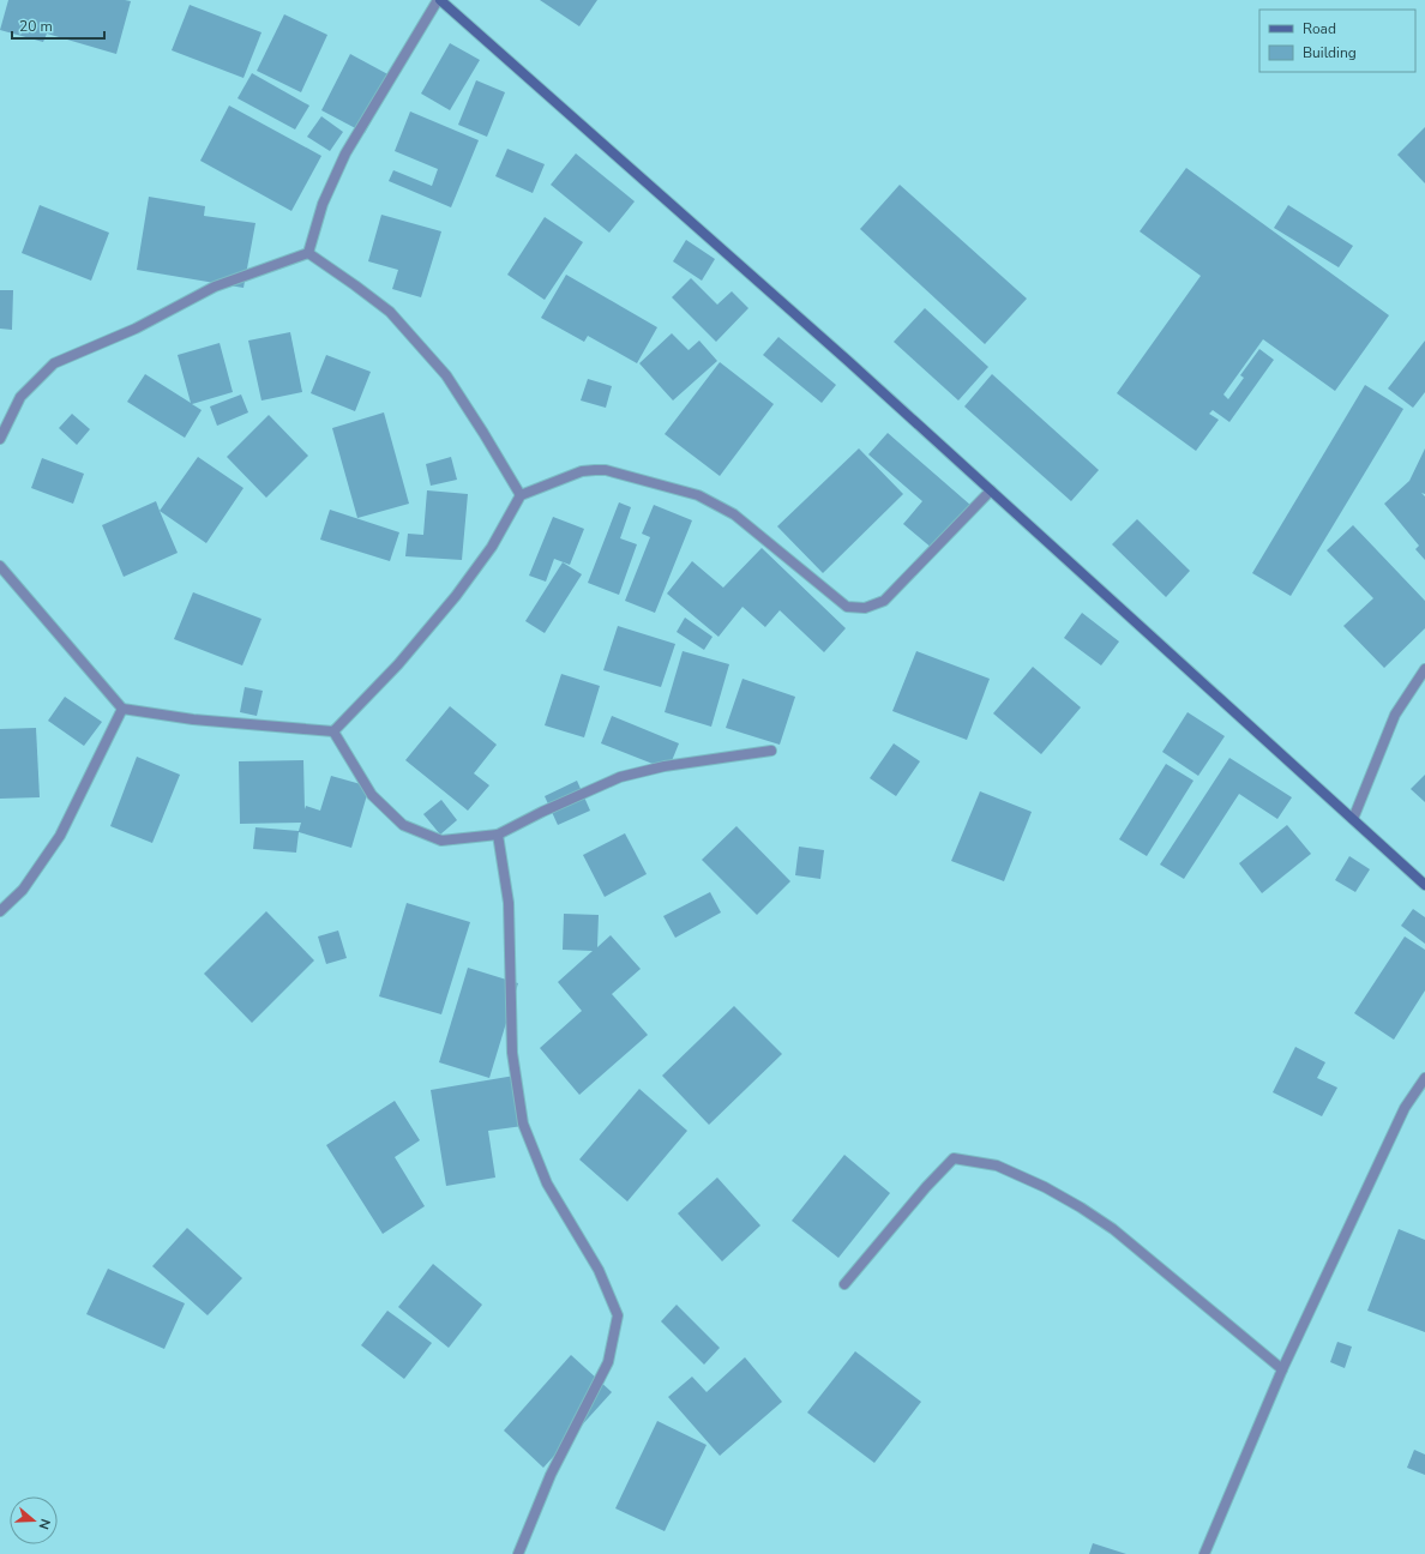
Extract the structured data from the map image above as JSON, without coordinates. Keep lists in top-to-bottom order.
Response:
{
  "legend": ["Road", "Building"],
  "scale_bar": "20 m",
  "north": "right"
}
